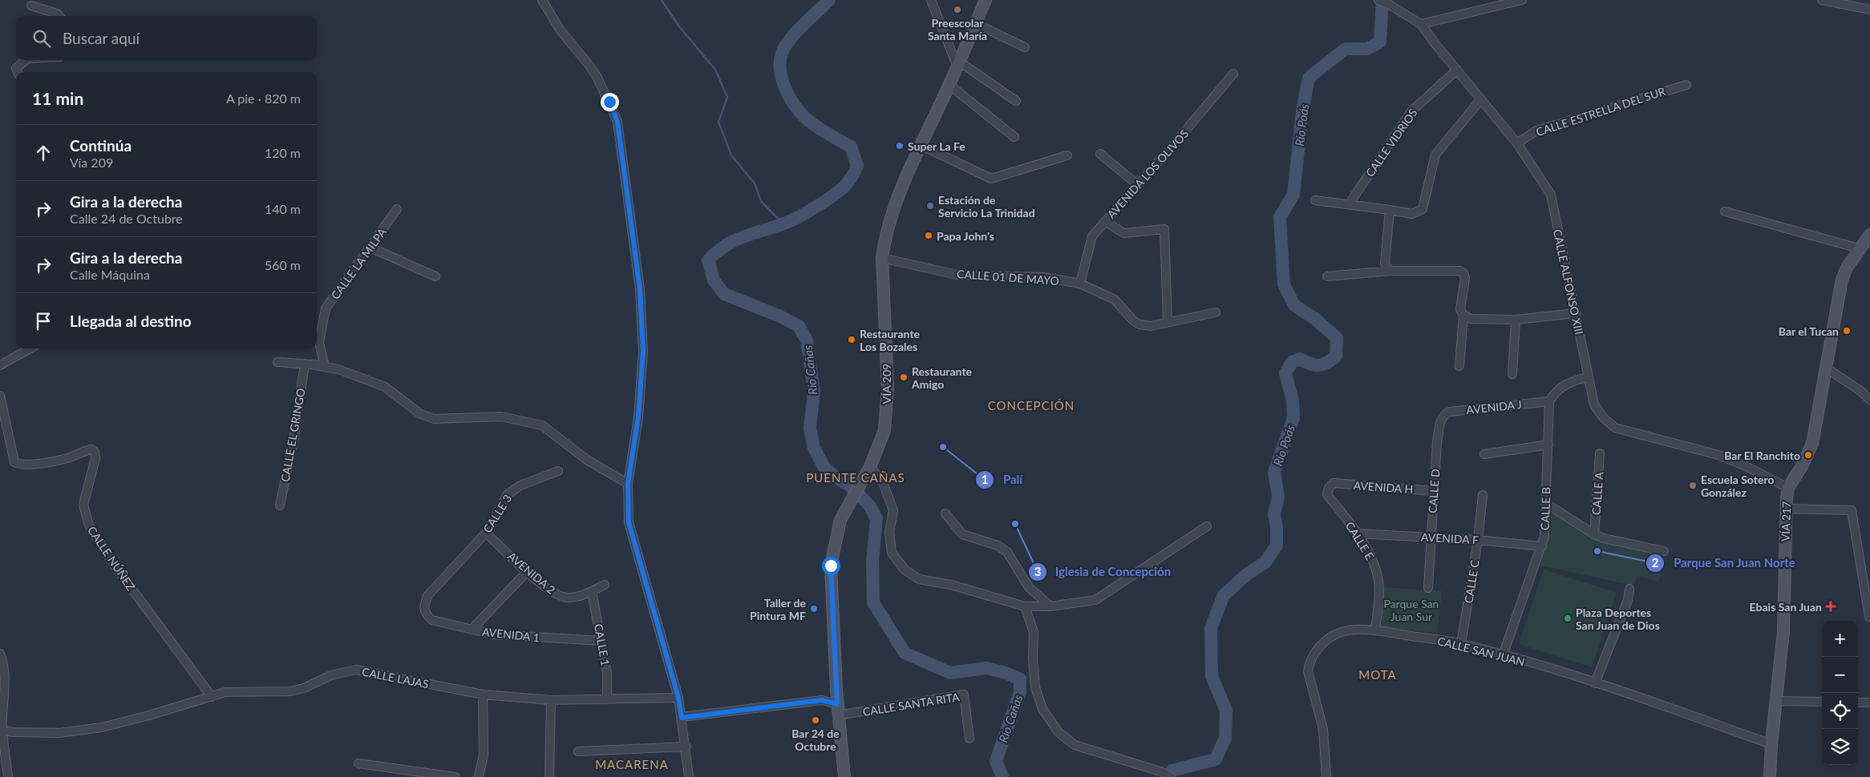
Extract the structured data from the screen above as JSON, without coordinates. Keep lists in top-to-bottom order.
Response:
{
  "streets": {
    "main road": ["VÍA 209", "VÍA 217"],
    "street": [
      "CALLE ESTRELLA DEL SUR",
      "CALLE VIDRIOS",
      "AVENIDA LOS OLIVOS",
      "CALLE LA MILPA",
      "CALLE 01 DE MAYO",
      "CALLE ALFONSO XIII",
      "AVENIDA J",
      "CALLE EL GRINGO",
      "AVENIDA H",
      "CALLE D",
      "CALLE A",
      "CALLE B",
      "CALLE 3",
      "AVENIDA F",
      "CALLE E",
      "CALLE NÚÑEZ",
      "AVENIDA 2",
      "CALLE C",
      "AVENIDA 1",
      "CALLE 1",
      "CALLE SAN JUAN",
      "CALLE LAJAS",
      "CALLE SANTA RITA"
    ]
  },
  "crossings": [
    ["CALLE ESTRELLA DEL SUR", "CALLE ALFONSO XIII"],
    ["CALLE VIDRIOS", "CALLE ALFONSO XIII"],
    ["AVENIDA LOS OLIVOS", "CALLE 01 DE MAYO"],
    ["CALLE 01 DE MAYO", "VÍA 209"],
    ["CALLE ALFONSO XIII", "VÍA 217"],
    ["VÍA 209", "CALLE SANTA RITA"],
    ["AVENIDA J", "CALLE D"],
    ["AVENIDA J", "CALLE B"],
    ["AVENIDA H", "CALLE D"],
    ["AVENIDA H", "CALLE E"],
    ["CALLE D", "AVENIDA F"],
    ["CALLE B", "AVENIDA F"],
    ["CALLE B", "CALLE SAN JUAN"],
    ["CALLE 3", "AVENIDA 2"],
    ["CALLE 3", "AVENIDA 1"],
    ["VÍA 217", "CALLE SAN JUAN"],
    ["AVENIDA F", "CALLE E"],
    ["AVENIDA F", "CALLE C"],
    ["CALLE E", "CALLE SAN JUAN"],
    ["CALLE NÚÑEZ", "CALLE LAJAS"],
    ["AVENIDA 2", "CALLE 1"],
    ["CALLE C", "CALLE SAN JUAN"],
    ["AVENIDA 1", "CALLE 1"],
    ["CALLE 1", "CALLE LAJAS"]
  ],
  "districts": [
    "CONCEPCIÓN",
    "PUENTE CAÑAS",
    "MOTA",
    "MACARENA"
  ],
  "water": ["Río Poás", "Río Cañas"],
  "parks": ["Parque San Juan Sur"],
  "places": {
    "other": [
      "Preescolar Santa María",
      "Super La Fe",
      "Estación de Servicio La Trinidad",
      "Papa John's",
      "Bar el Tucan",
      "Restaurante Los Bozales",
      "Restaurante Amigo",
      "Palí",
      "Bar El Ranchito",
      "Escuela Sotero González",
      "Iglesia de Concepción",
      "Parque San Juan Norte",
      "Taller de Pintura MF",
      "Plaza Deportes San Juan de Dios",
      "Bar 24 de Octubre"
    ],
    "health": ["Ebais San Juan"]
  },
  "page": {
    "search": "Buscar aquí",
    "heading": ["11 min", "A pie · 820 m"],
    "list": [
      ["Continúa", "Vía 209", "120 m"],
      ["Gira a la derecha", "Calle 24 de Octubre", "140 m"],
      ["Gira a la derecha", "Calle Máquina", "560 m"],
      "Llegada al destino"
    ],
    "map_buttons": ["+", "−"]
  }
}
